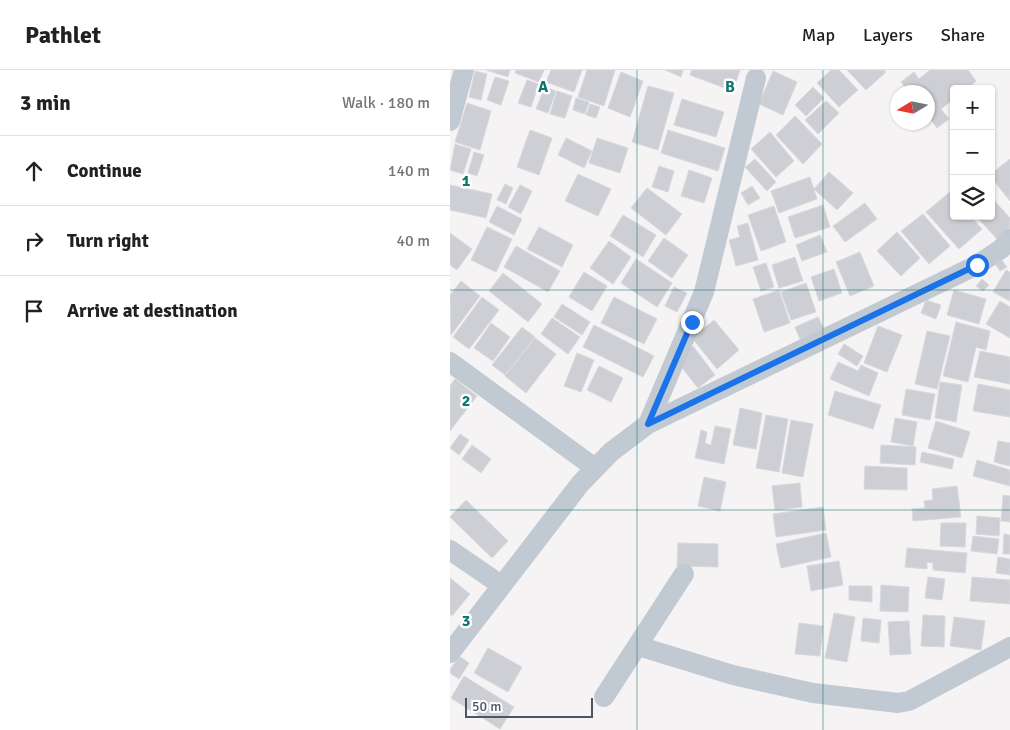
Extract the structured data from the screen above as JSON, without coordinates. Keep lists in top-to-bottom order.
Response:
{
  "scale_bar": "50 m",
  "north": "left",
  "page": {
    "header": "Pathlet",
    "nav": ["Map", "Layers", "Share"],
    "heading": ["3 min", "Walk · 180 m"],
    "map_buttons": ["+", "−"],
    "list": [
      ["Continue", "140 m"],
      ["Turn right", "40 m"],
      "Arrive at destination"
    ],
    "scale": "50 m"
  },
  "grid": {
    "columns": ["A", "B"],
    "rows": ["1", "2", "3"]
  }
}
